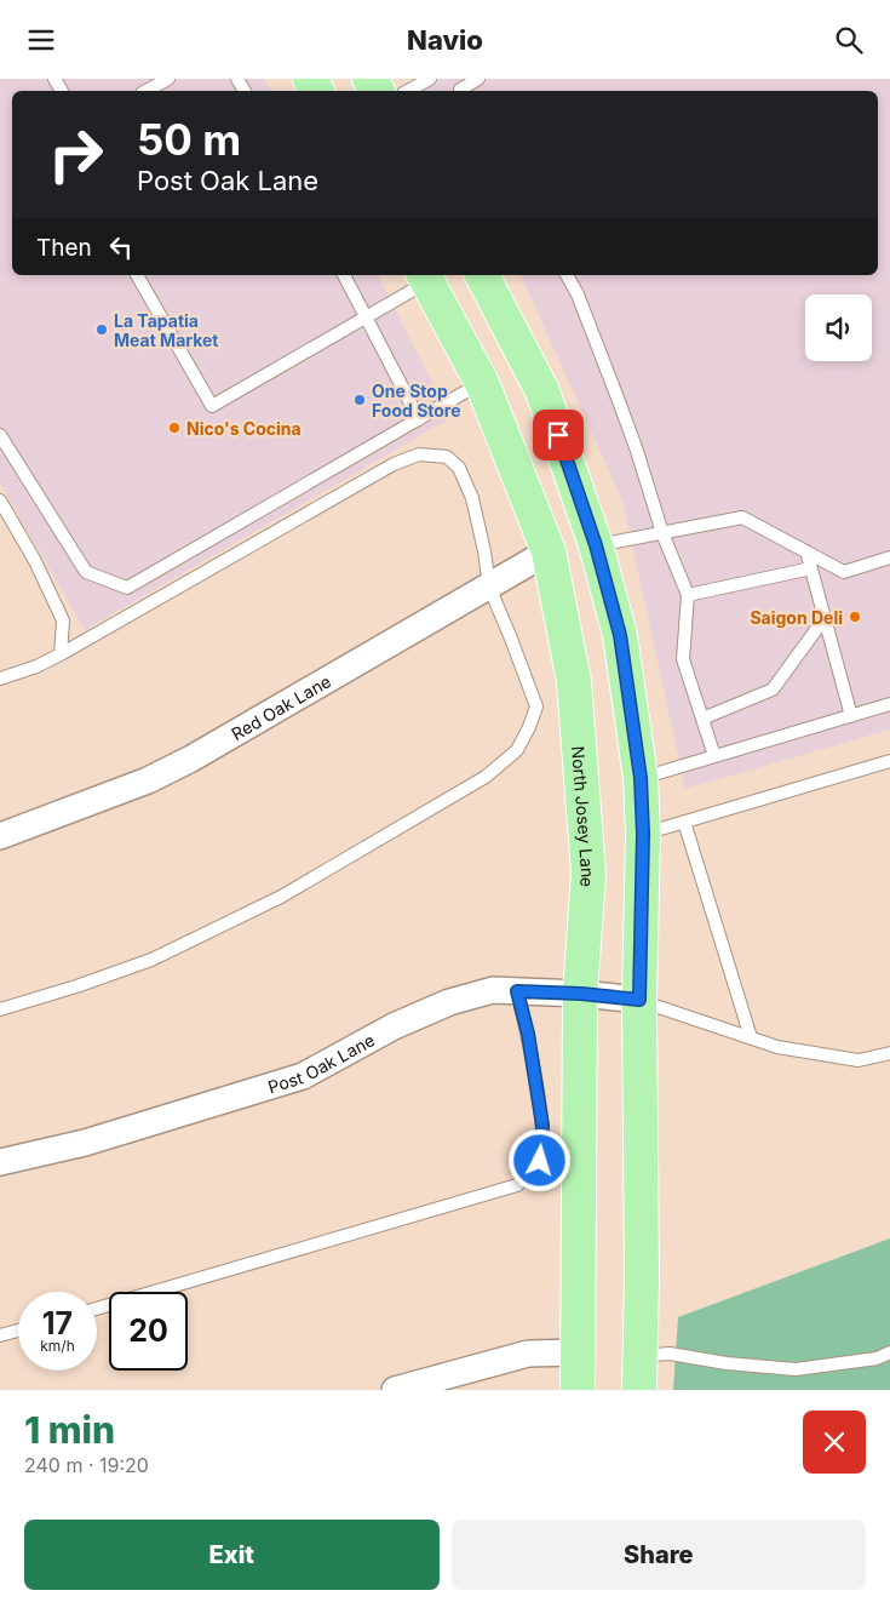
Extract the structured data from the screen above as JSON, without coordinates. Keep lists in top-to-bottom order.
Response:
{
  "streets": {
    "main road": ["North Josey Lane"],
    "street": ["Red Oak Lane", "Post Oak Lane"]
  },
  "crossings": [
    ["Red Oak Lane", "North Josey Lane"],
    ["North Josey Lane", "Post Oak Lane"]
  ],
  "places": [
    "La Tapatia Meat Market",
    "One Stop Food Store",
    "Nico's Cocina",
    "Saigon Deli"
  ],
  "page": {
    "header": "Navio",
    "turn": ["50 m", "Post Oak Lane"],
    "then": "Then",
    "speed": "17 km/h",
    "limit": "20",
    "heading": ["1 min", "240 m · 19:20"],
    "buttons": ["Exit", "Share"]
  }
}
